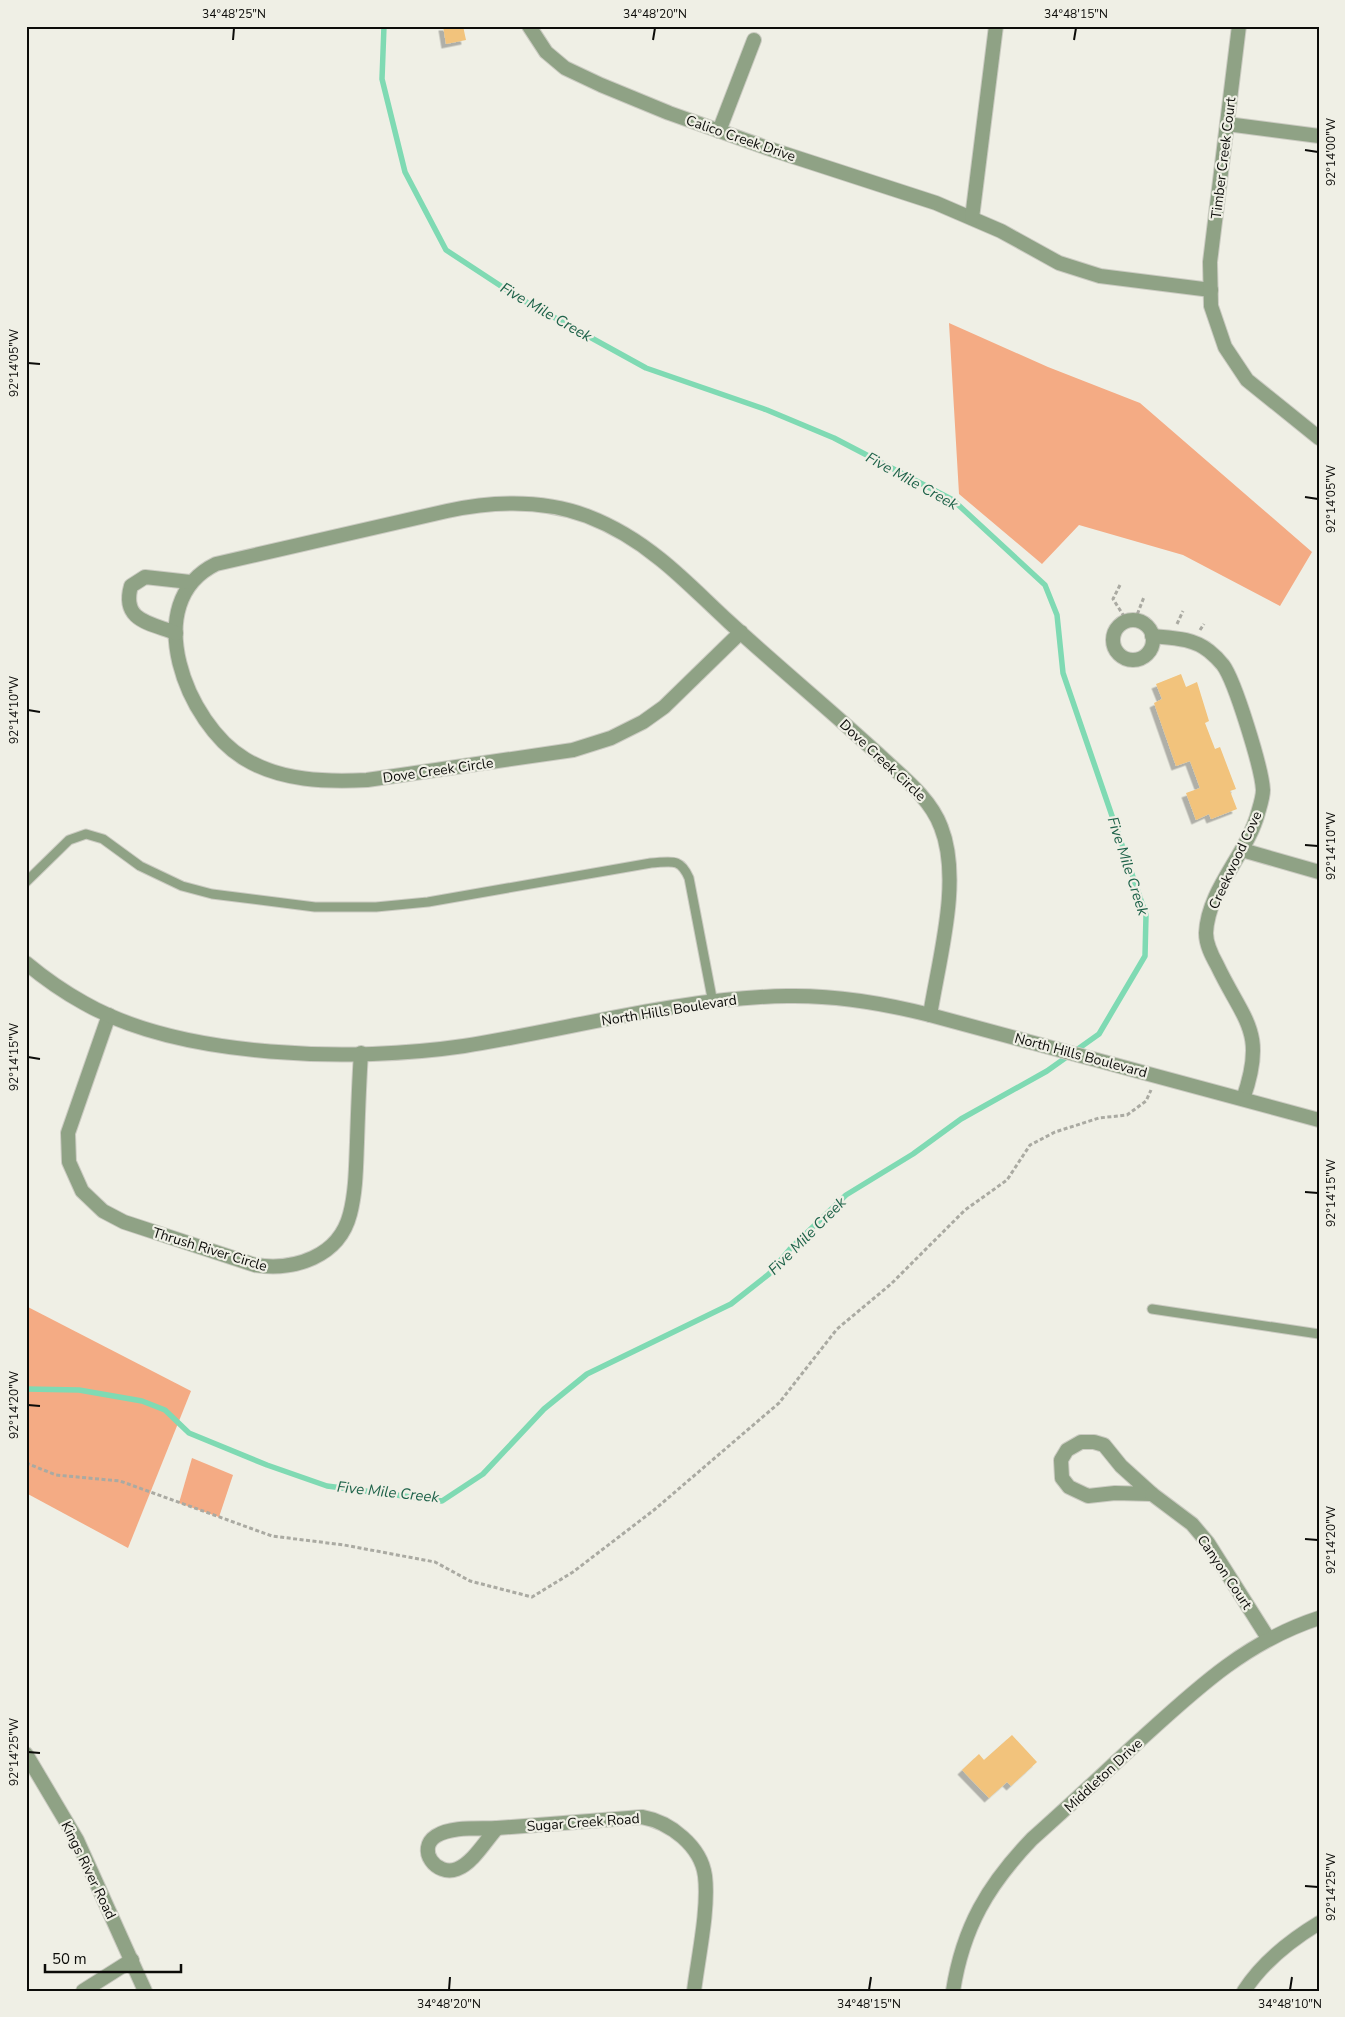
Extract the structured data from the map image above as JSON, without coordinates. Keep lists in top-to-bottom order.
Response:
{
  "streets": {
    "street": [
      "Calico Creek Drive",
      "Timber Creek Court",
      "Dove Creek Circle",
      "Creekwood Cove",
      "North Hills Boulevard",
      "Thrush River Circle",
      "Canyon Court",
      "Middleton Drive",
      "Sugar Creek Road",
      "Kings River Road"
    ]
  },
  "crossings": [
    ["Calico Creek Drive", "Timber Creek Court"],
    ["Dove Creek Circle", "North Hills Boulevard"],
    ["Creekwood Cove", "North Hills Boulevard"],
    ["North Hills Boulevard", "Thrush River Circle"],
    ["Canyon Court", "Middleton Drive"]
  ],
  "water": ["Five Mile Creek"],
  "scale_bar": "50 m",
  "coordinates": [
    "34°48'25\"N",
    "34°48'20\"N",
    "34°48'15\"N",
    "92°14'00\"W",
    "92°14'05\"W",
    "92°14'10\"W",
    "92°14'15\"W",
    "92°14'20\"W",
    "92°14'25\"W",
    "34°48'10\"N"
  ]
}
